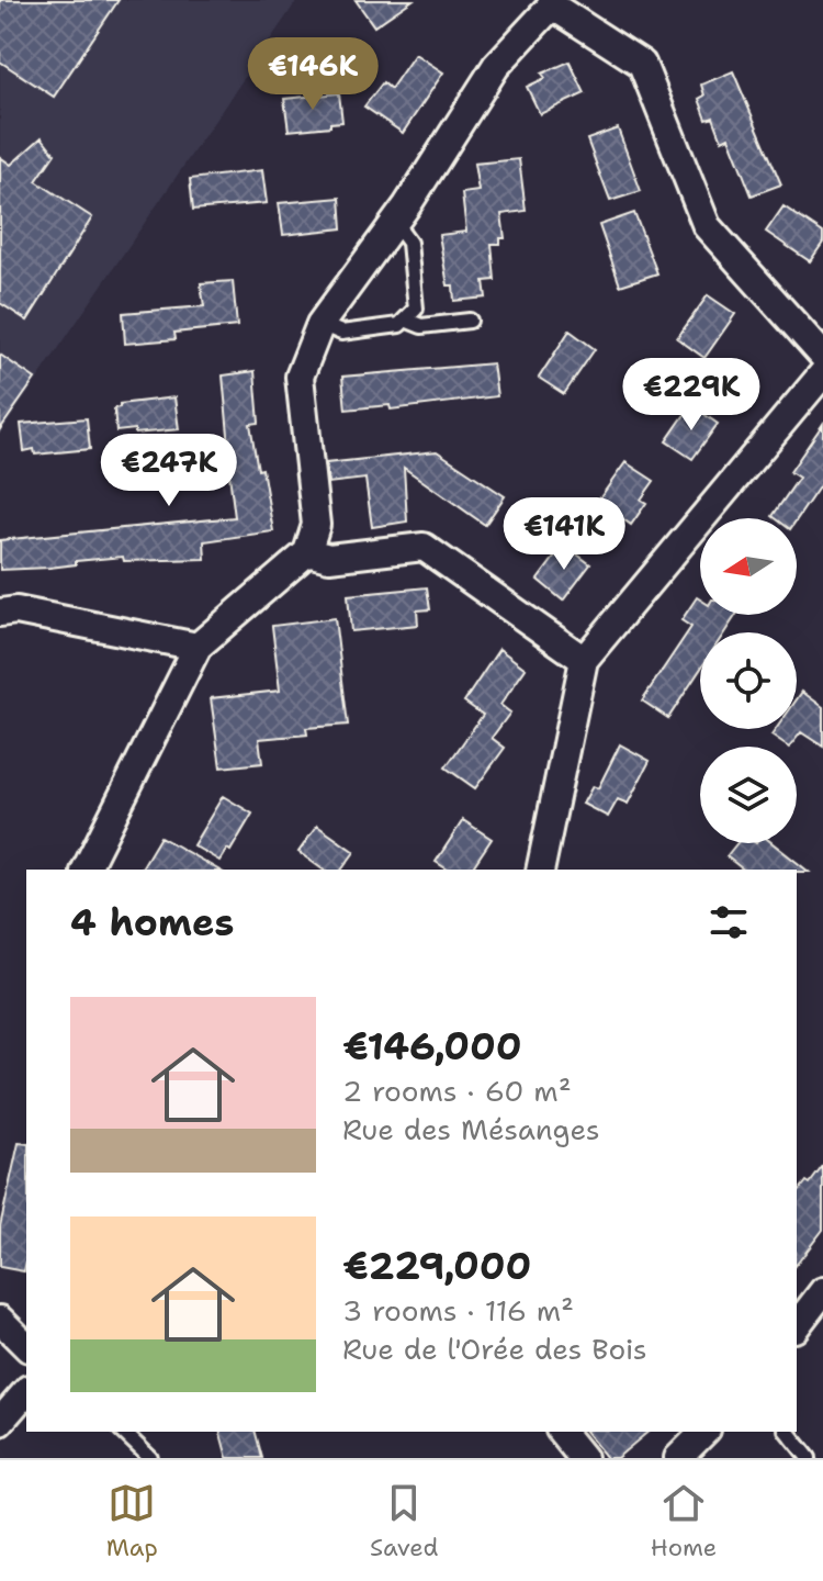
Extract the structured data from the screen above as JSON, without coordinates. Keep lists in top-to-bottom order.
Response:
{
  "north": "left",
  "page": {
    "price": [
      "€146K",
      "€229K",
      "€247K",
      "€141K"
    ],
    "heading": "4 homes",
    "list": [
      {
        "name": "€146,000",
        "note": "2 rooms · 60 m² · Rue des Mésanges"
      },
      {
        "name": "€229,000",
        "note": "3 rooms · 116 m² · Rue de l'Orée des Bois"
      }
    ],
    "tabs": ["Map", "Saved", "Home"]
  }
}
